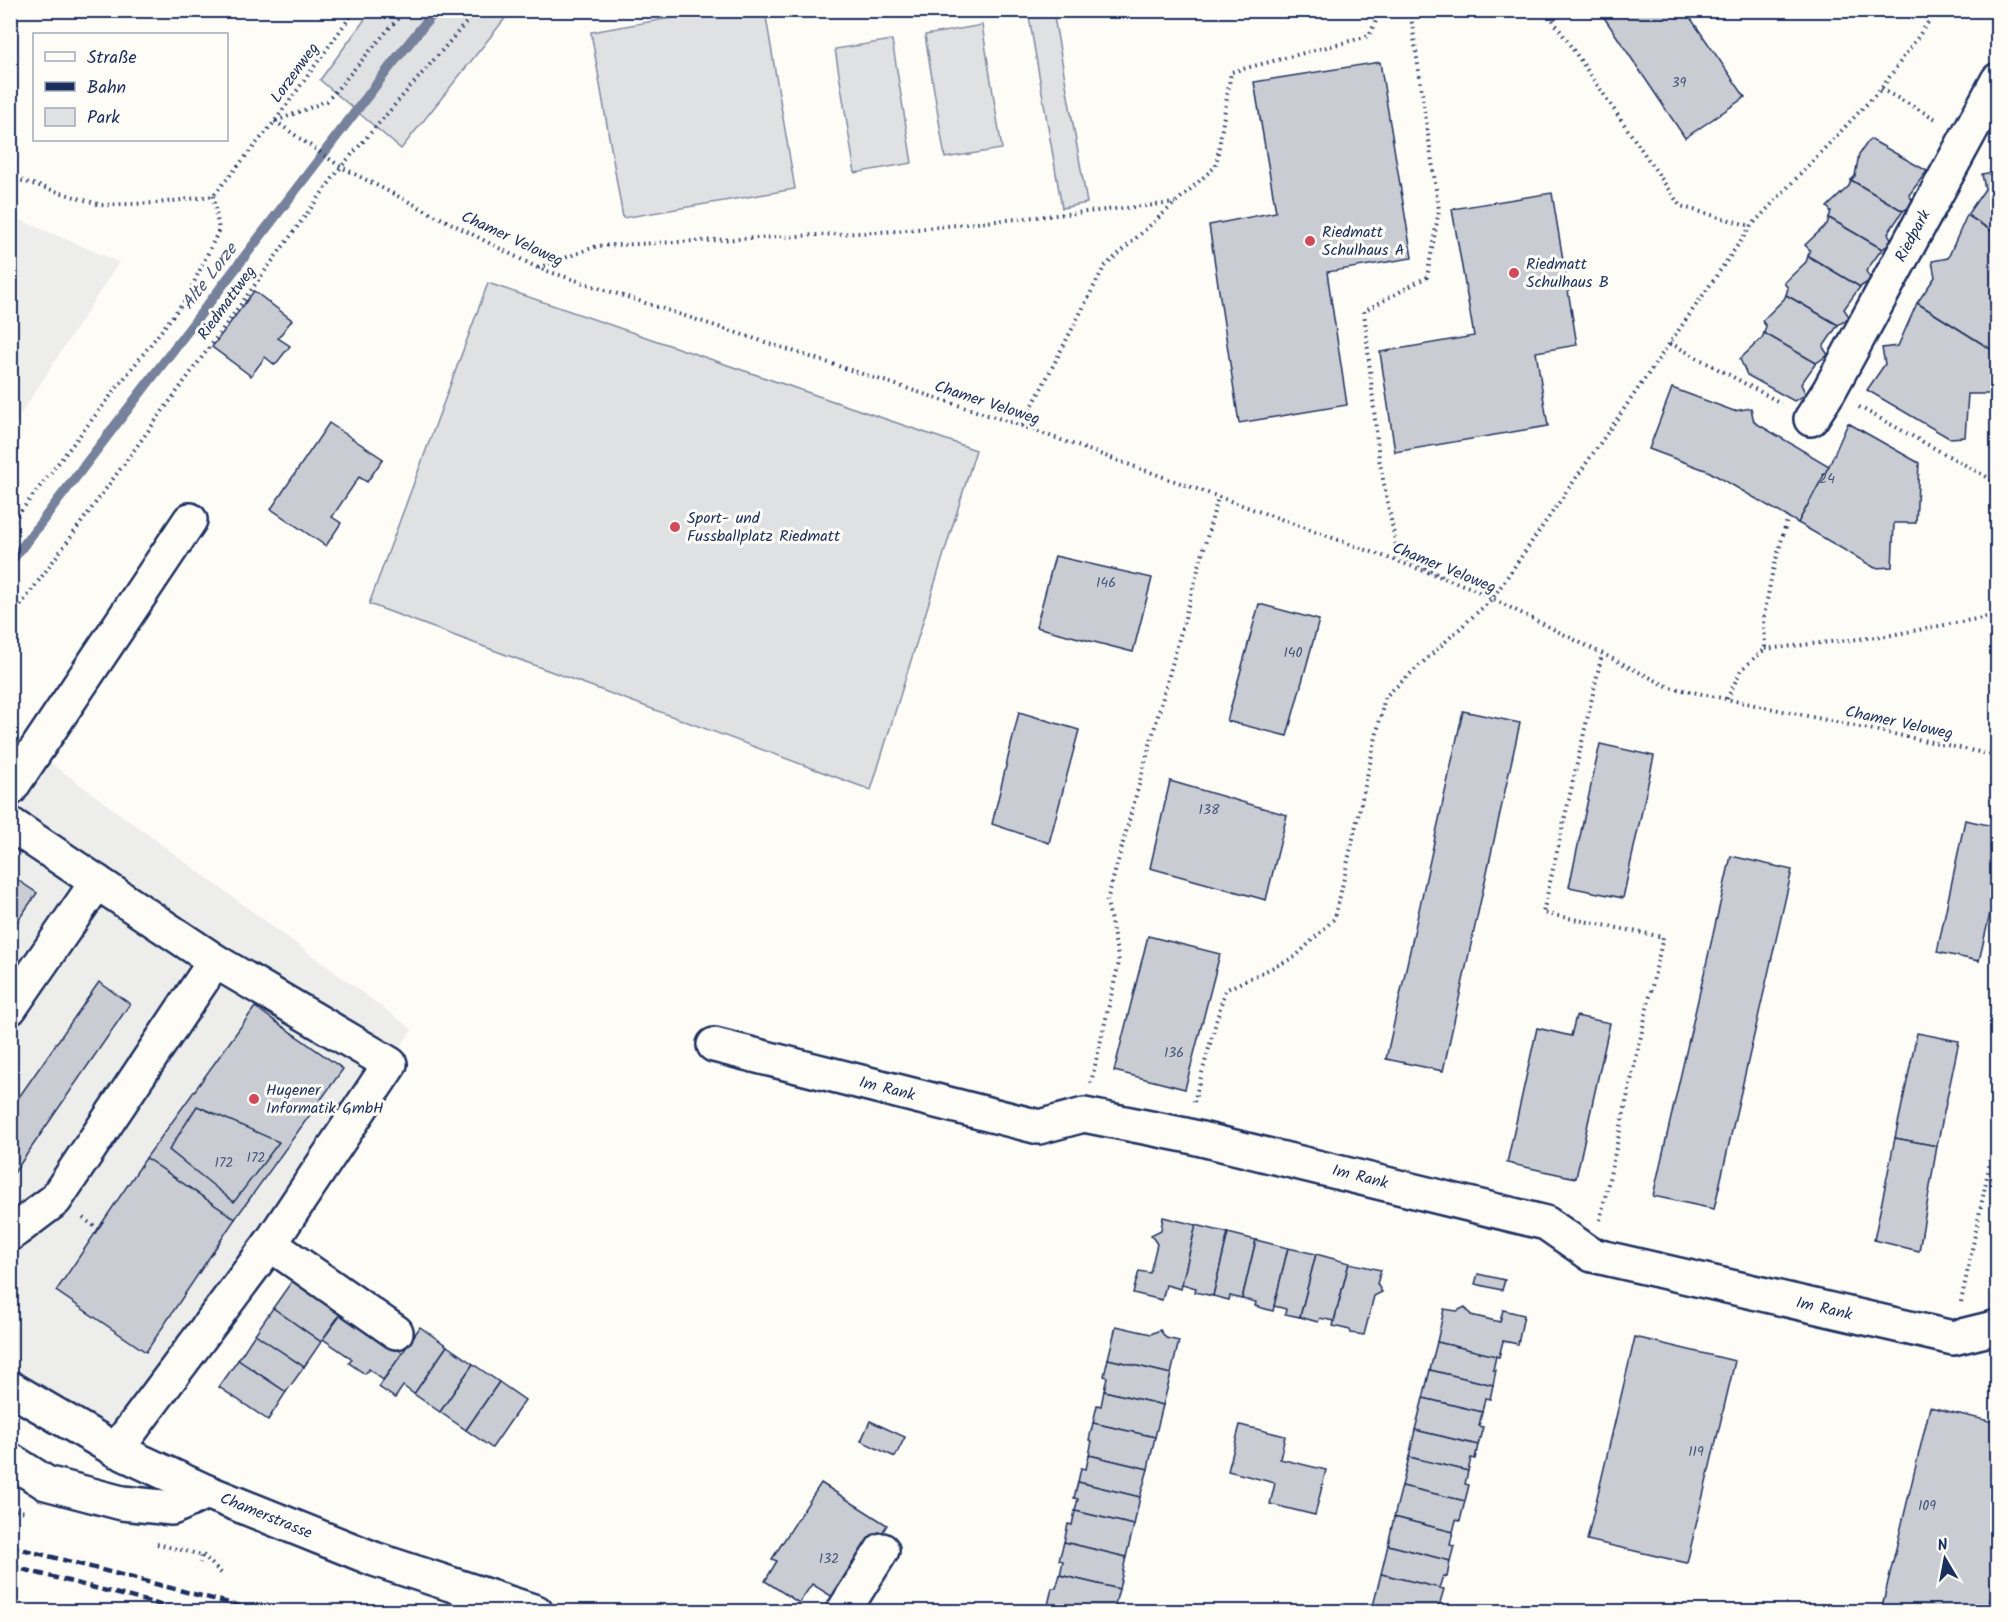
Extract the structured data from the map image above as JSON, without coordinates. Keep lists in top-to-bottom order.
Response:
{
  "streets": {
    "street": ["Riedpark", "Im Rank", "Chamerstrasse"],
    "path": ["Lorzenweg", "Chamer Veloweg", "Riedmattweg"]
  },
  "crossings": [
    ["Lorzenweg", "Chamer Veloweg"],
    ["Chamer Veloweg", "Riedmattweg"]
  ],
  "water": ["Alte Lorze"],
  "places": [
    "Riedmatt Schulhaus A",
    "Riedmatt Schulhaus B",
    "Sport- und Fussballplatz Riedmatt",
    "Hugener Informatik GmbH"
  ],
  "house_numbers": [
    "39",
    "24",
    "146",
    "140",
    "138",
    "136",
    "172",
    "172",
    "119",
    "109",
    "132"
  ],
  "legend": ["Straße", "Bahn", "Park"],
  "north": "top"
}
